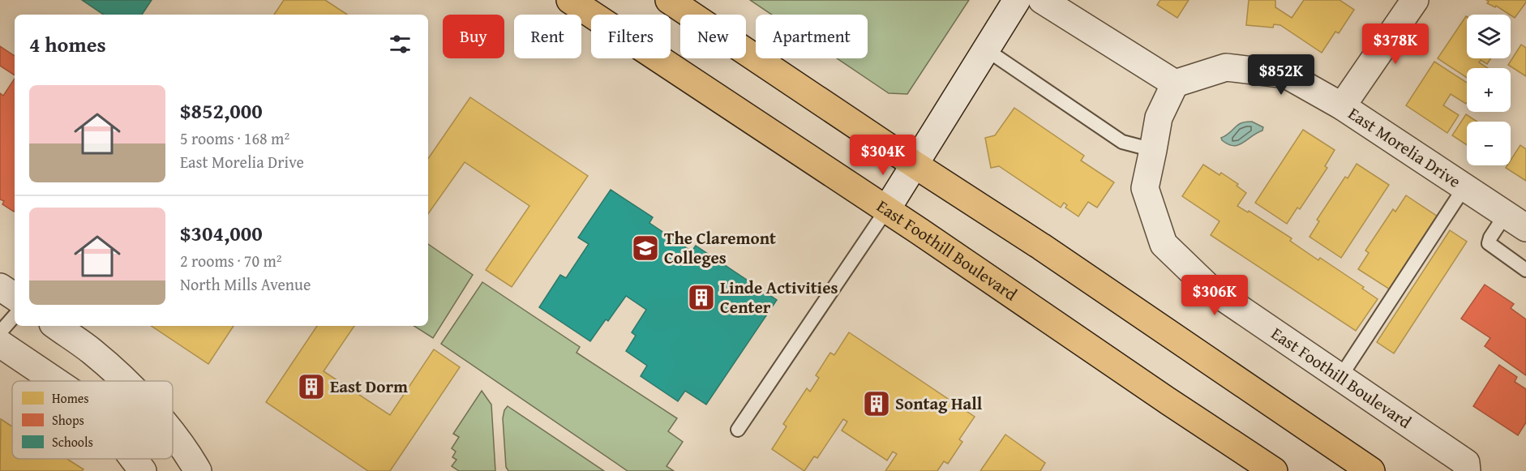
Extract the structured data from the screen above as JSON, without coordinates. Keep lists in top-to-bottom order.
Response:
{
  "streets": {
    "main road": ["East Foothill Boulevard"],
    "street": ["East Morelia Drive"]
  },
  "crossings": [
    ["East Morelia Drive", "East Foothill Boulevard"]
  ],
  "places": {
    "school or university": ["The Claremont Colleges"],
    "building": ["Linde Activities Center", "East Dorm", "Sontag Hall"]
  },
  "legend": ["Homes", "Shops", "Schools"],
  "page": {
    "map_buttons": ["+", "−"],
    "chip": [
      "Buy",
      "Rent",
      "Filters",
      "New",
      "Apartment"
    ],
    "heading": "4 homes",
    "price": [
      "$378K",
      "$852K",
      "$304K",
      "$306K"
    ],
    "list": [
      {
        "name": "$852,000",
        "note": "5 rooms · 168 m² · East Morelia Drive"
      },
      {
        "name": "$304,000",
        "note": "2 rooms · 70 m² · North Mills Avenue"
      }
    ]
  }
}
